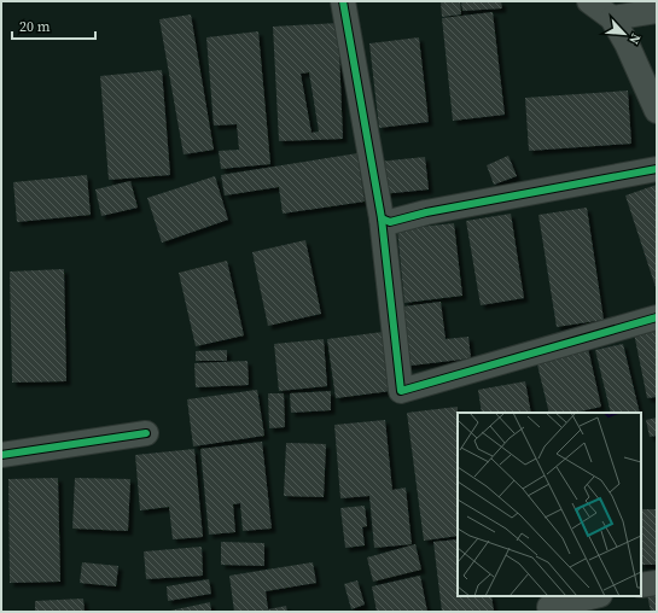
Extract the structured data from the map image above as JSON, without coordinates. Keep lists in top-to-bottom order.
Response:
{
  "scale_bar": "20 m",
  "north": "bottom right"
}
